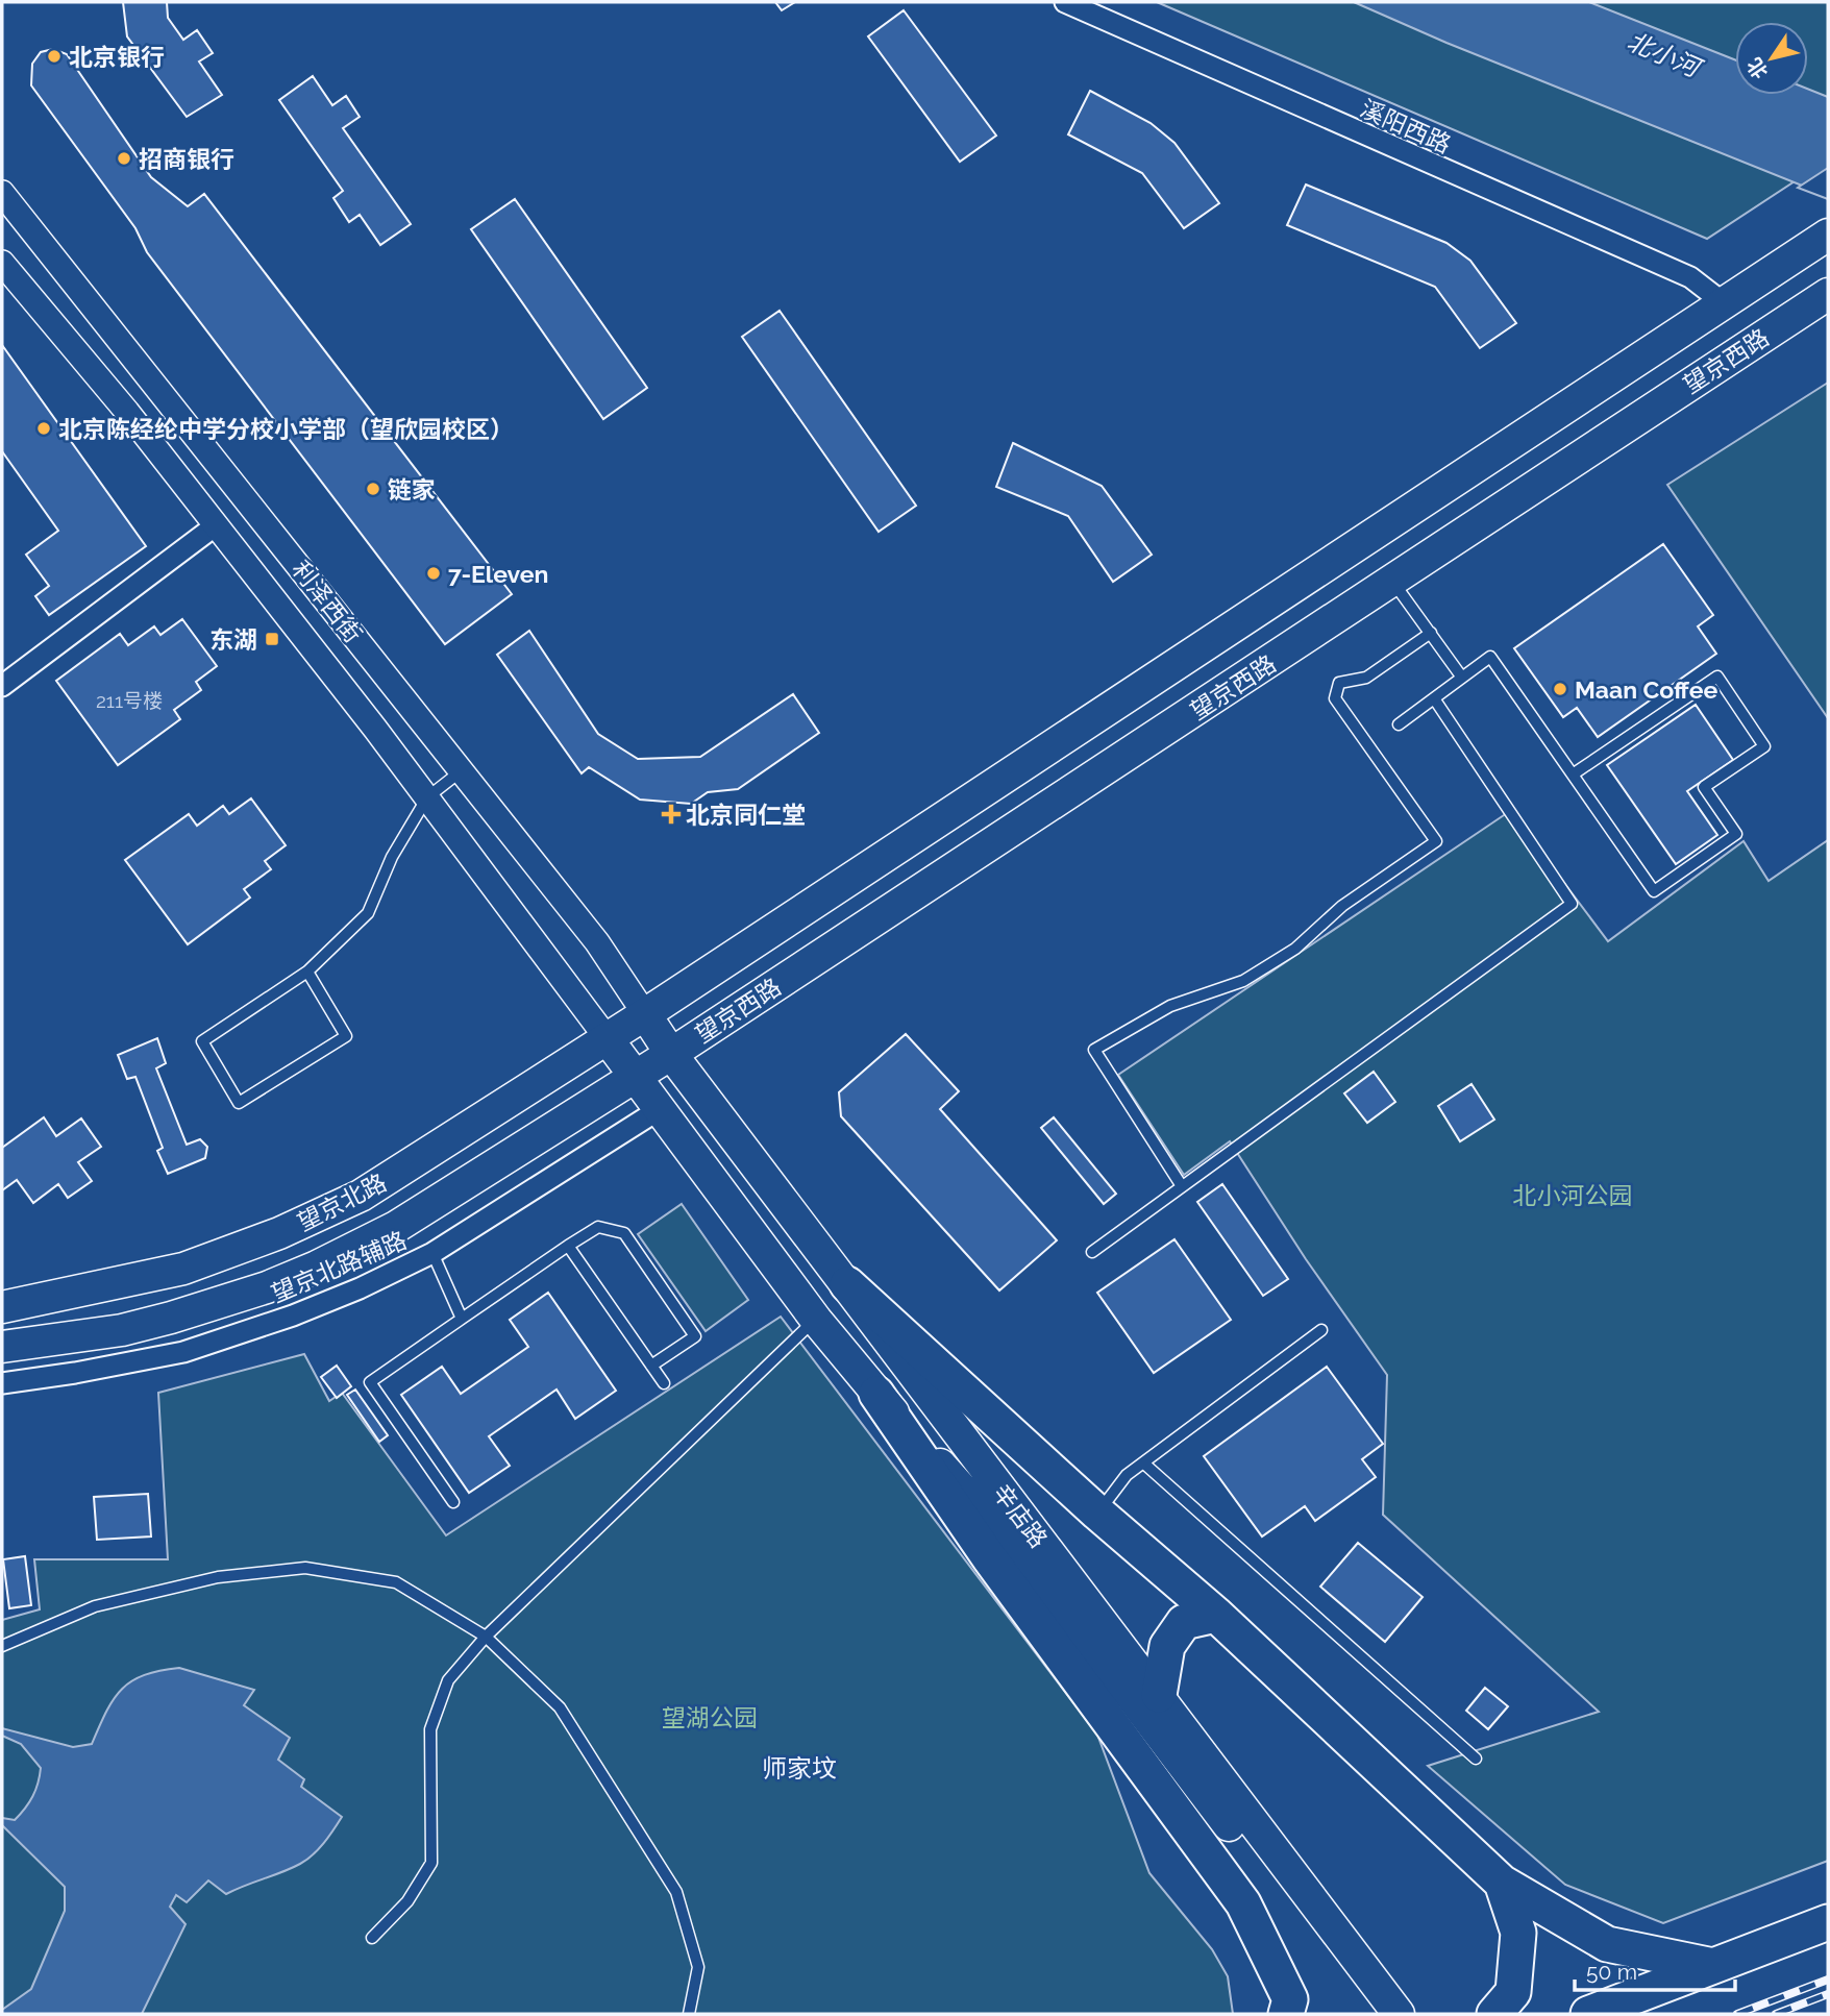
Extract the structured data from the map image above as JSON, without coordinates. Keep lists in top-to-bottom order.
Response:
{
  "streets": {
    "main road": ["望京西路", "望京北路", "辛店路"],
    "street": ["溪阳西路", "利泽西街", "望京北路辅路"]
  },
  "crossings": [
    ["溪阳西路", "望京西路"],
    ["望京西路", "利泽西街"],
    ["望京西路", "望京北路"],
    ["望京西路", "辛店路"],
    ["利泽西街", "望京北路"],
    ["利泽西街", "辛店路"],
    ["望京北路", "辛店路"],
    ["望京北路辅路", "辛店路"]
  ],
  "districts": ["师家坟"],
  "water": ["北小河"],
  "parks": ["北小河公园", "望湖公园"],
  "places": {
    "other": [
      "北京银行",
      "招商银行",
      "北京陈经纶中学分校小学部（望欣园校区）",
      "链家",
      "7-Eleven",
      "Maan Coffee"
    ],
    "transit": ["东湖"],
    "health": ["北京同仁堂"]
  },
  "house_numbers": ["211号楼"],
  "scale_bar": "50 m",
  "north": "bottom left"
}
